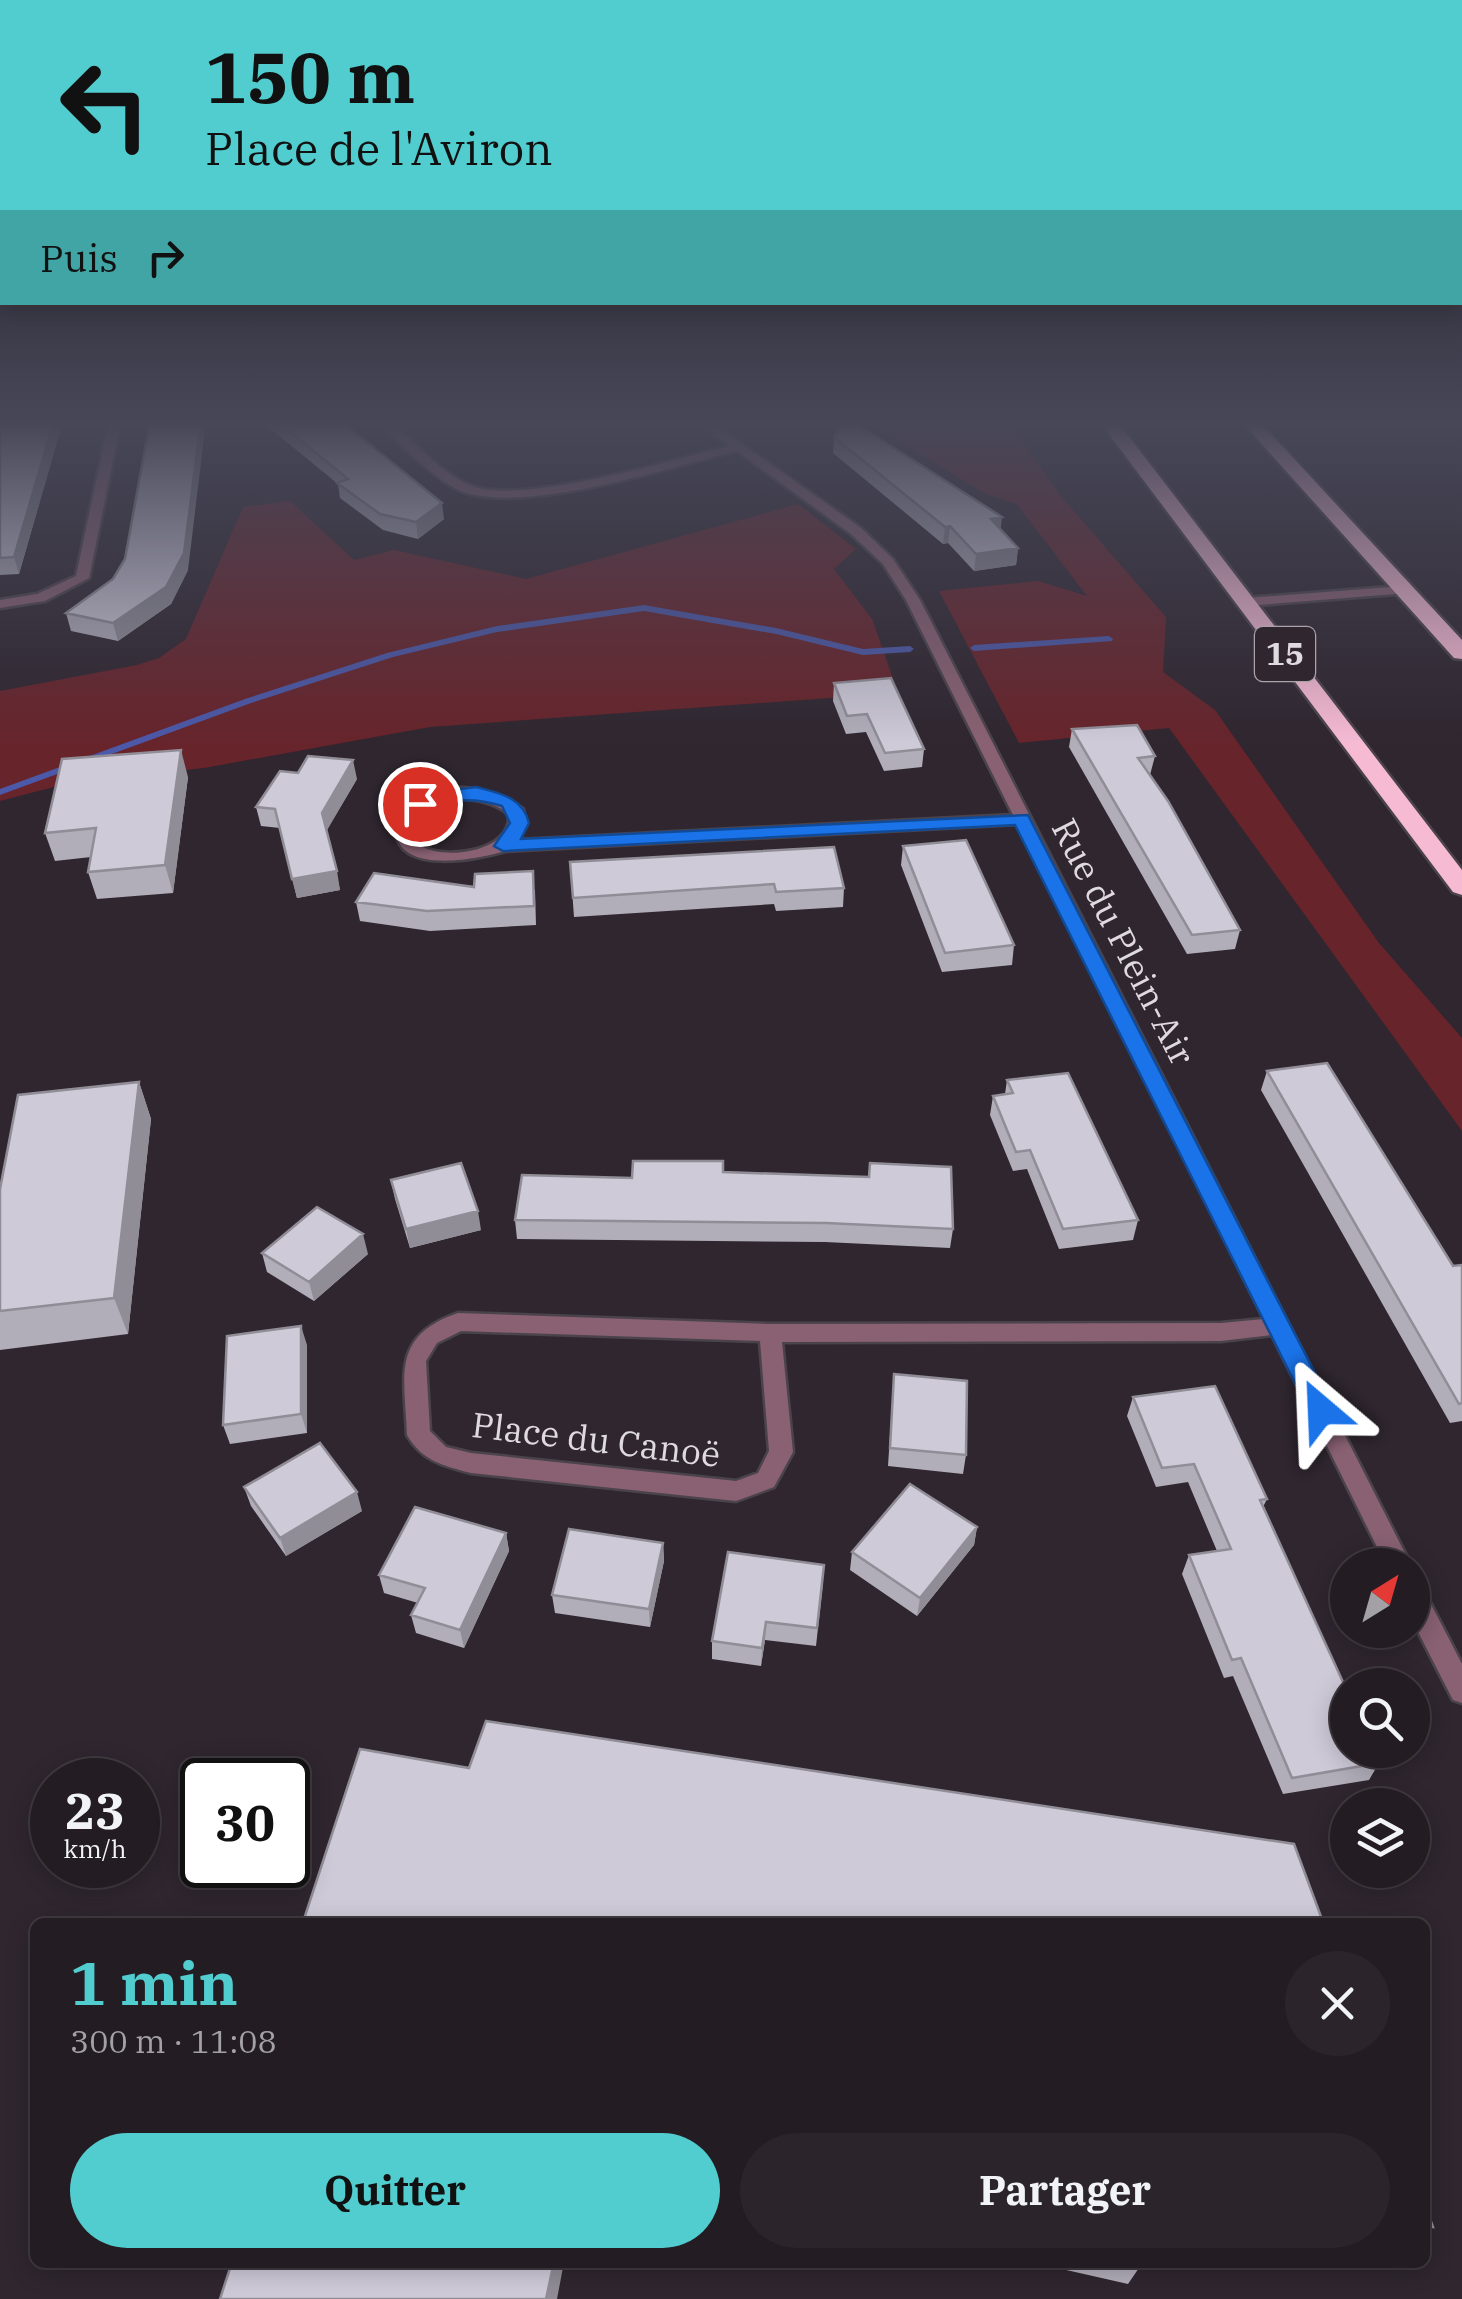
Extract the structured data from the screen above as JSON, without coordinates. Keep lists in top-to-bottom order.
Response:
{
  "streets": {
    "highway": ["15"],
    "street": ["Rue du Plein-Air", "Place du Canoë"]
  },
  "crossings": [
    ["Rue du Plein-Air", "Place du Canoë"]
  ],
  "north": "top right",
  "page": {
    "turn": ["150 m", "Place de l'Aviron"],
    "then": "Puis",
    "speed": "23 km/h",
    "limit": "30",
    "heading": ["1 min", "300 m · 11:08"],
    "buttons": ["Quitter", "Partager"]
  }
}
